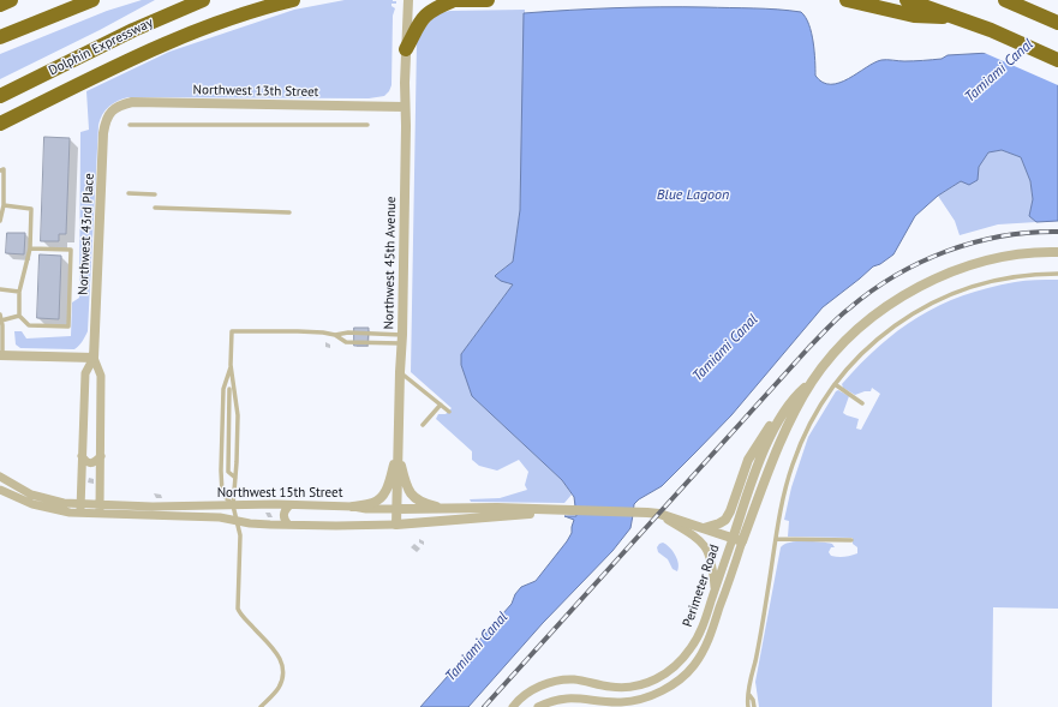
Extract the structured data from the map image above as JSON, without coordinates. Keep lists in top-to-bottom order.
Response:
{
  "streets": {
    "highway": ["Dolphin Expressway"],
    "street": [
      "Northwest 13th Street",
      "Northwest 43rd Place",
      "Northwest 45th Avenue",
      "Northwest 15th Street",
      "Perimeter Road"
    ]
  },
  "crossings": [
    ["Northwest 13th Street", "Northwest 43rd Place"],
    ["Northwest 13th Street", "Northwest 45th Avenue"],
    ["Northwest 43rd Place", "Northwest 15th Street"],
    ["Northwest 45th Avenue", "Northwest 15th Street"],
    ["Northwest 15th Street", "Perimeter Road"]
  ],
  "water": ["Tamiami Canal", "Blue Lagoon"]
}
